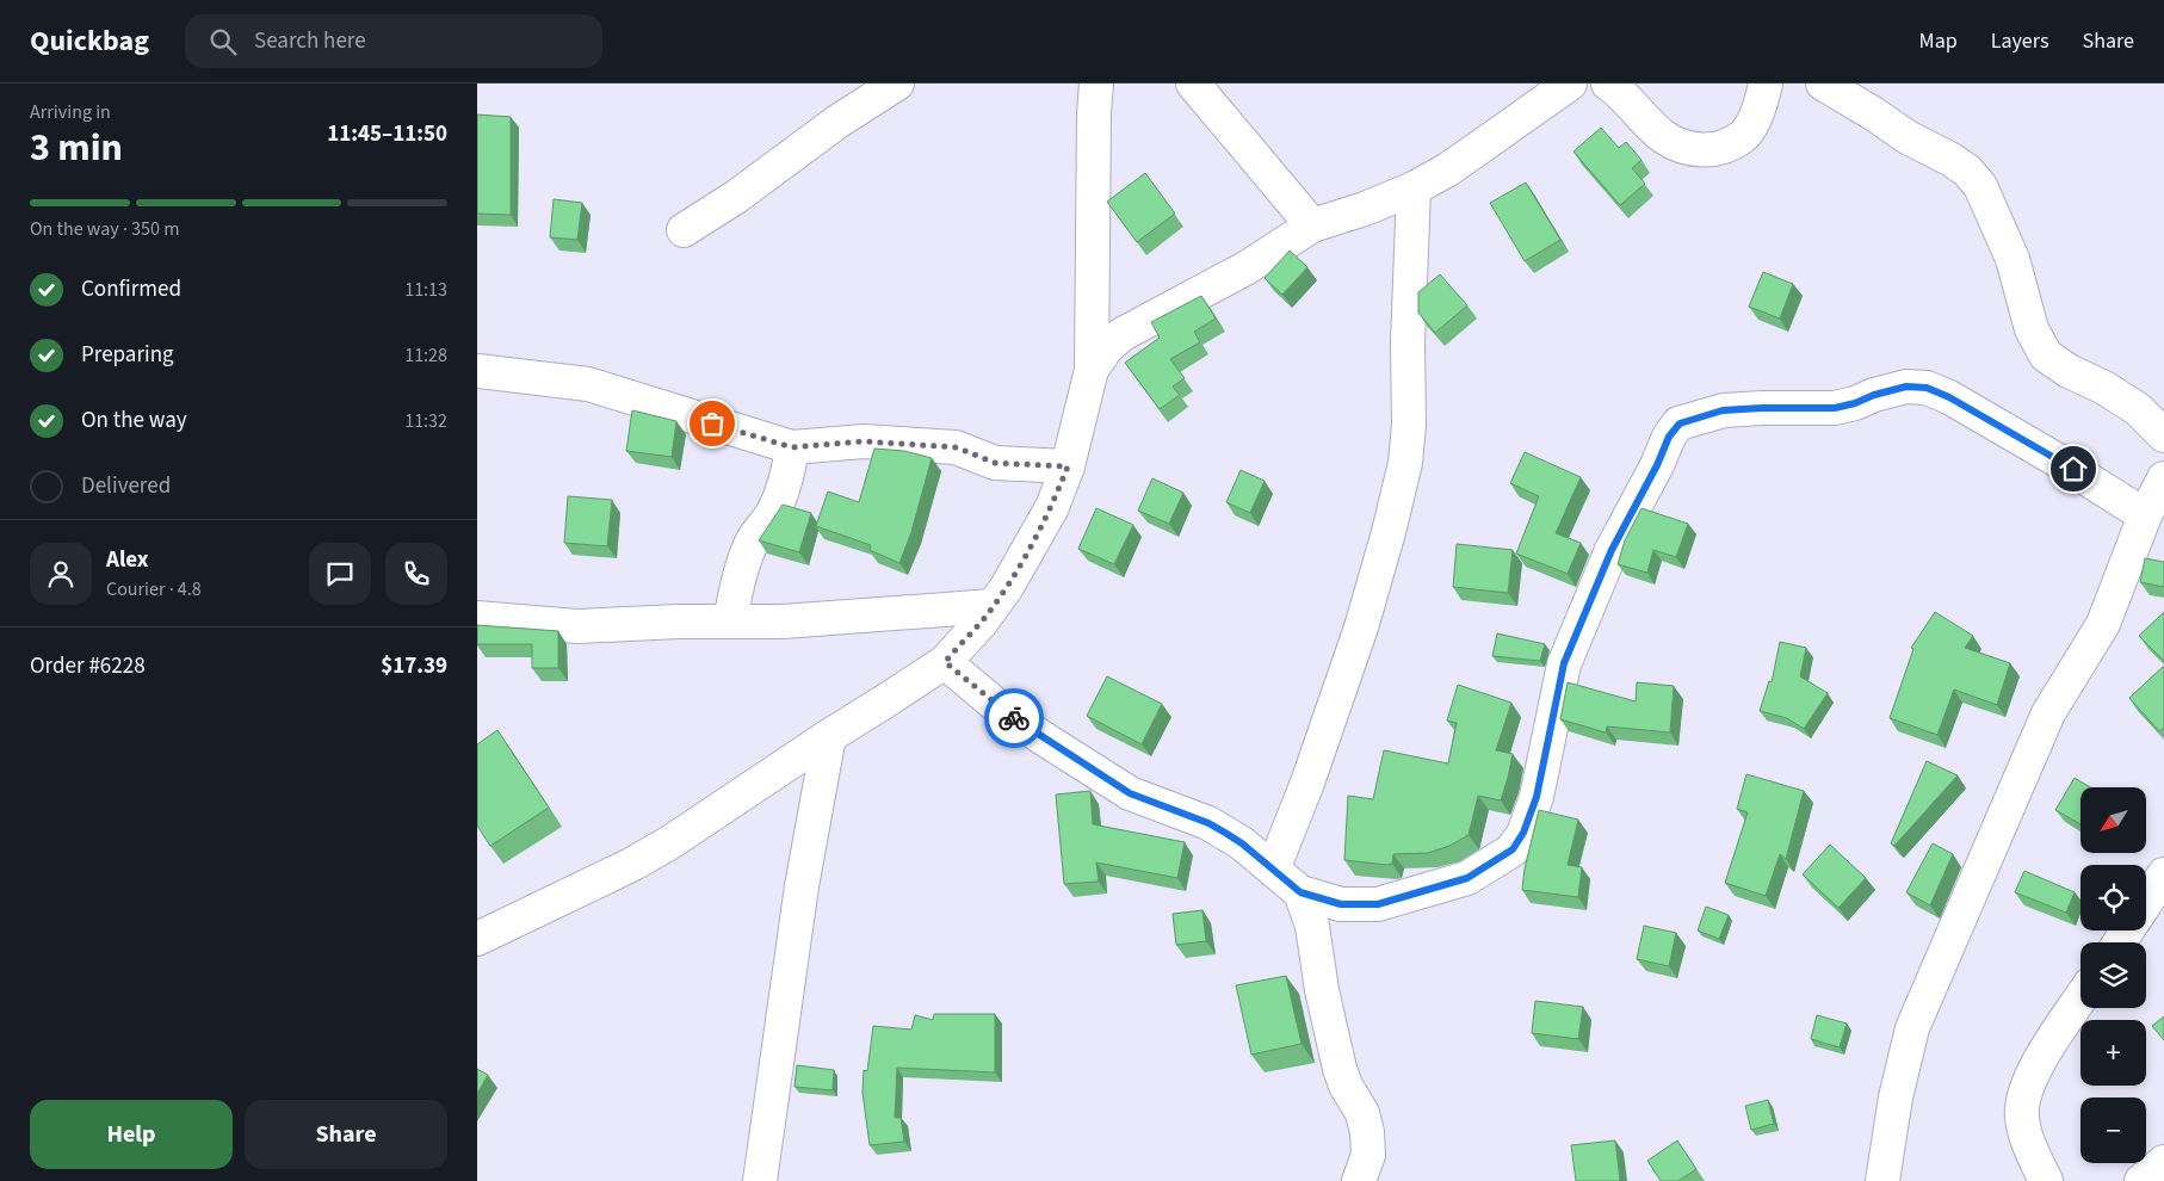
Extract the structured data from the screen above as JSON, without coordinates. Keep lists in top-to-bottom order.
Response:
{
  "north": "bottom left",
  "page": {
    "header": "Quickbag",
    "search": "Search here",
    "nav": ["Map", "Layers", "Share"],
    "heading": ["3 min", "Arriving in", "11:45–11:50"],
    "panel": [
      "Alex",
      "Courier · 4.8",
      "Order #6228",
      "$17.39"
    ],
    "bar": "On the way · 350 m",
    "list": [
      ["Confirmed", "11:13"],
      ["Preparing", "11:28"],
      ["On the way", "11:32"],
      "Delivered"
    ],
    "map_buttons": ["+", "−"],
    "buttons": ["Help", "Share"]
  }
}
